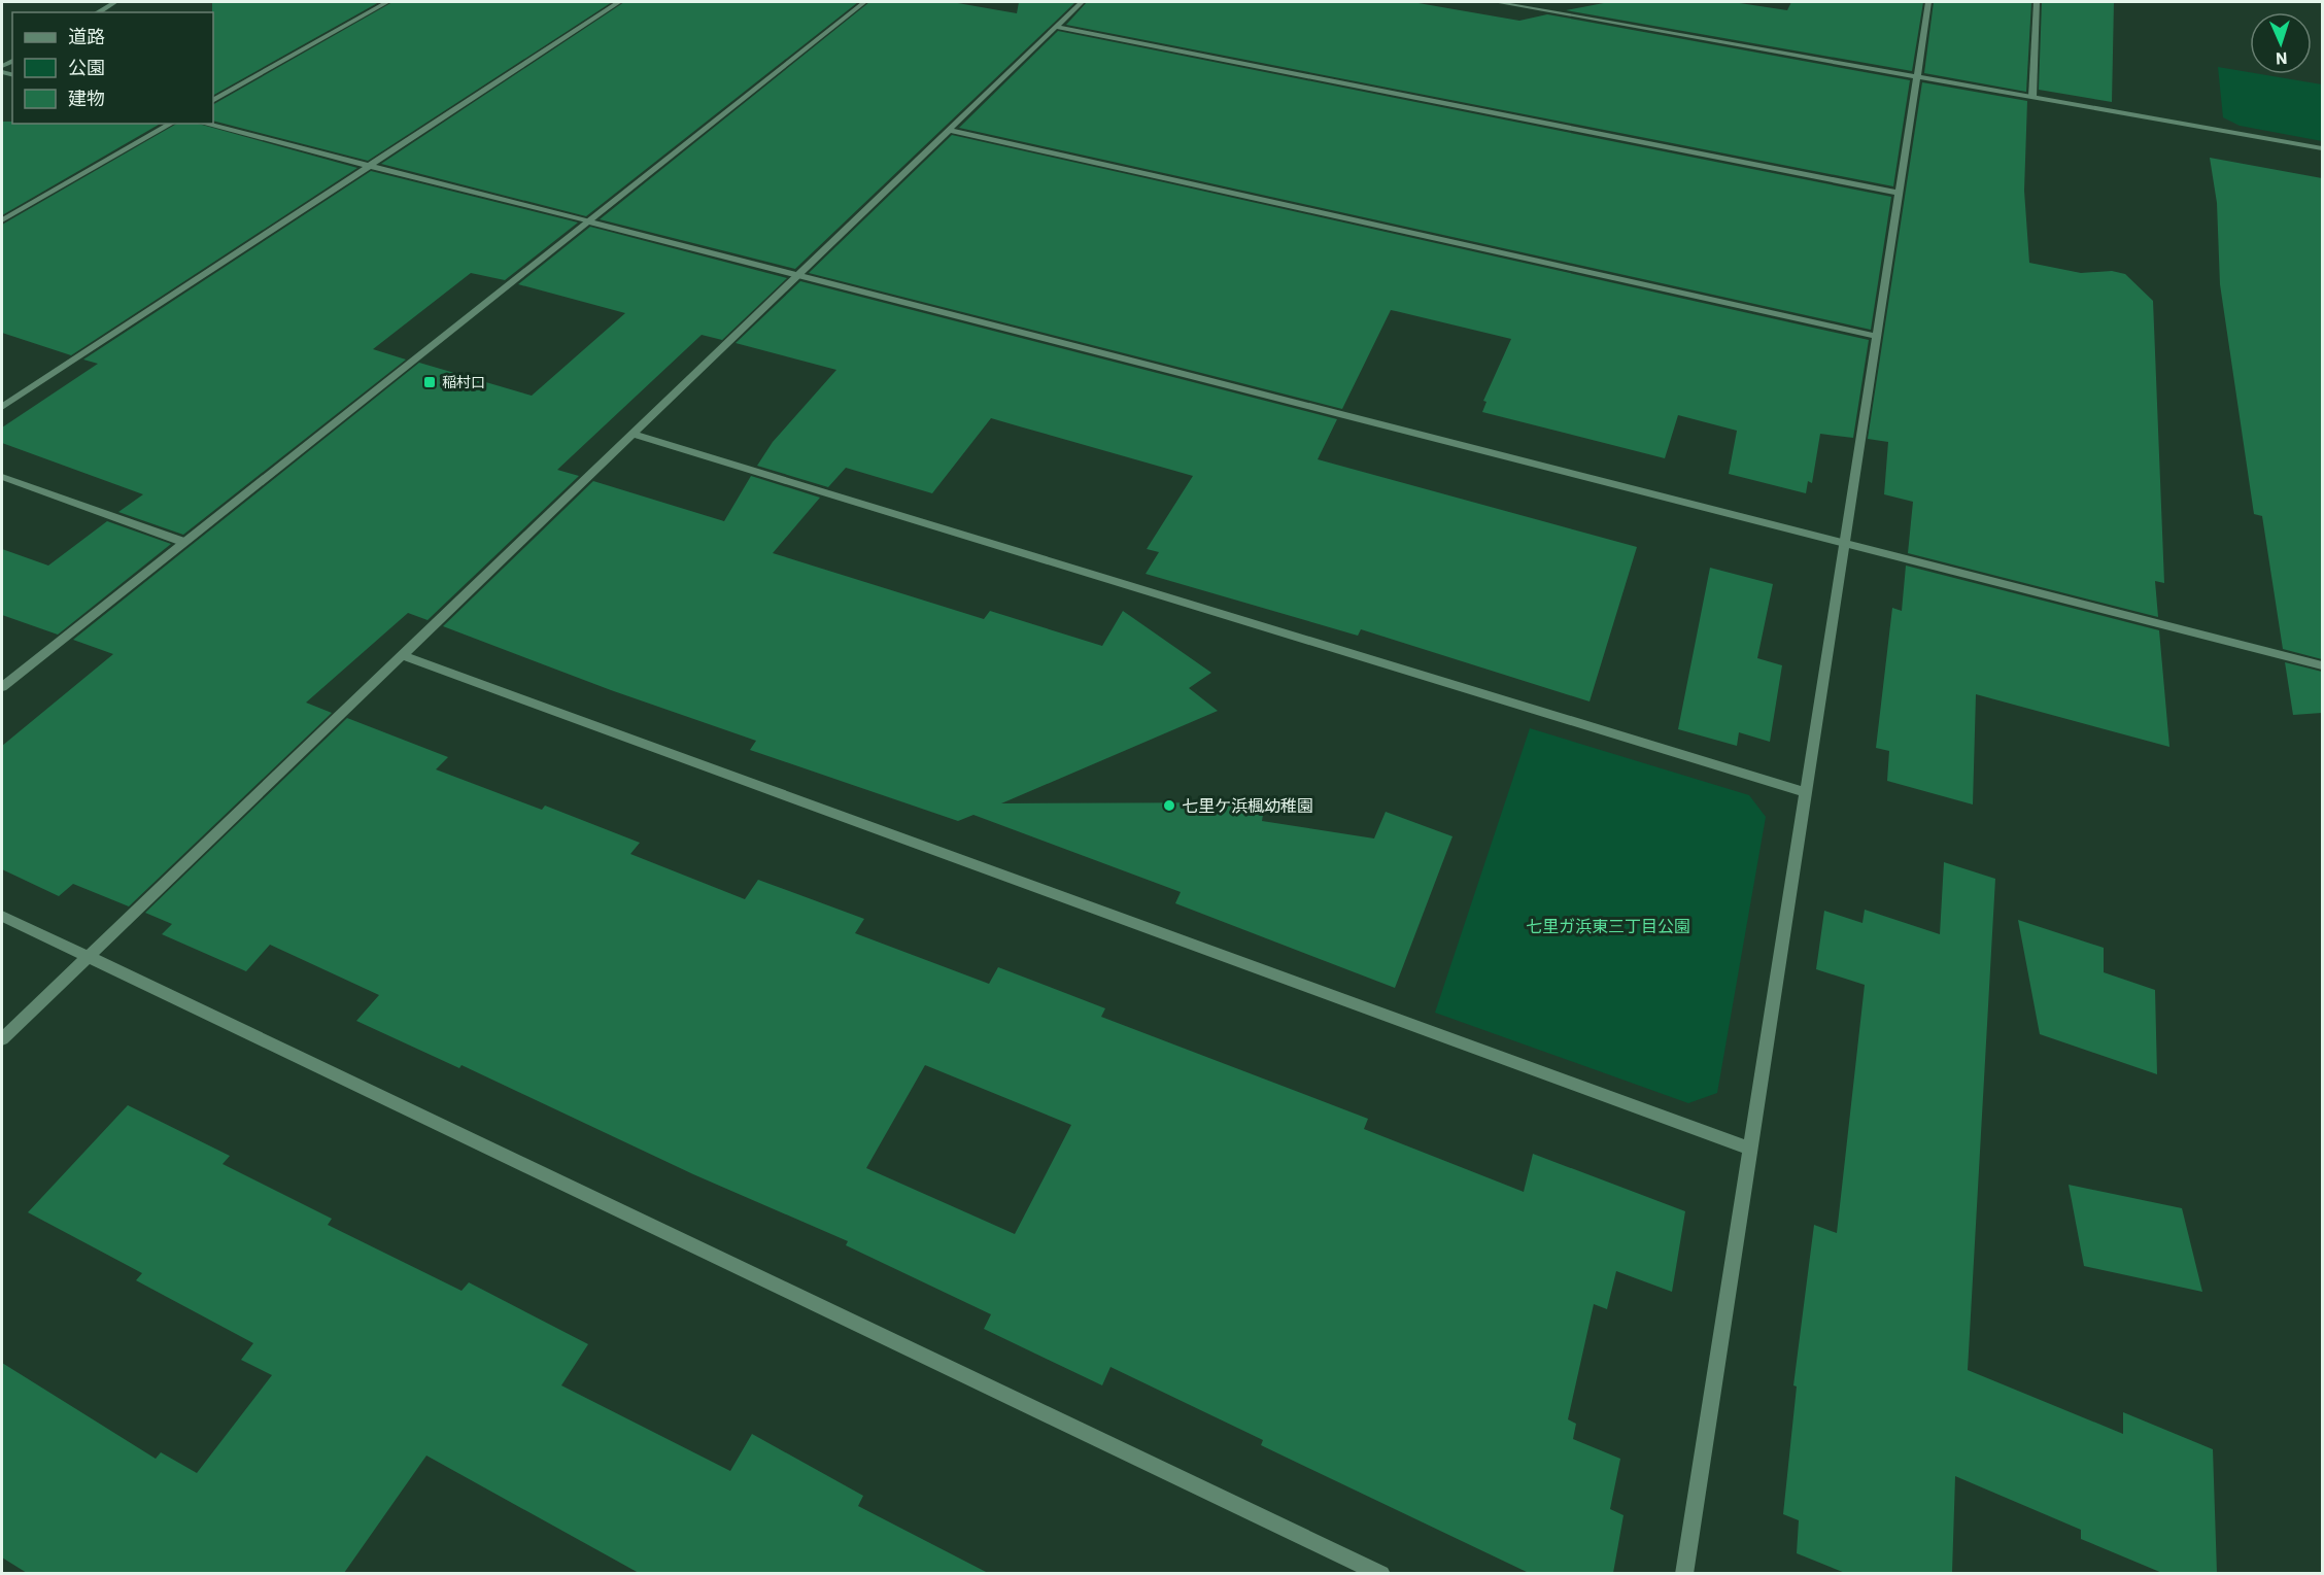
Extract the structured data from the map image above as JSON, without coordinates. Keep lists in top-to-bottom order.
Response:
{
  "parks": ["七里ガ浜東三丁目公園"],
  "places": {
    "transit": ["稲村口"],
    "other": ["七里ケ浜楓幼稚園"]
  },
  "legend": ["道路", "公園", "建物"],
  "north": "bottom"
}
